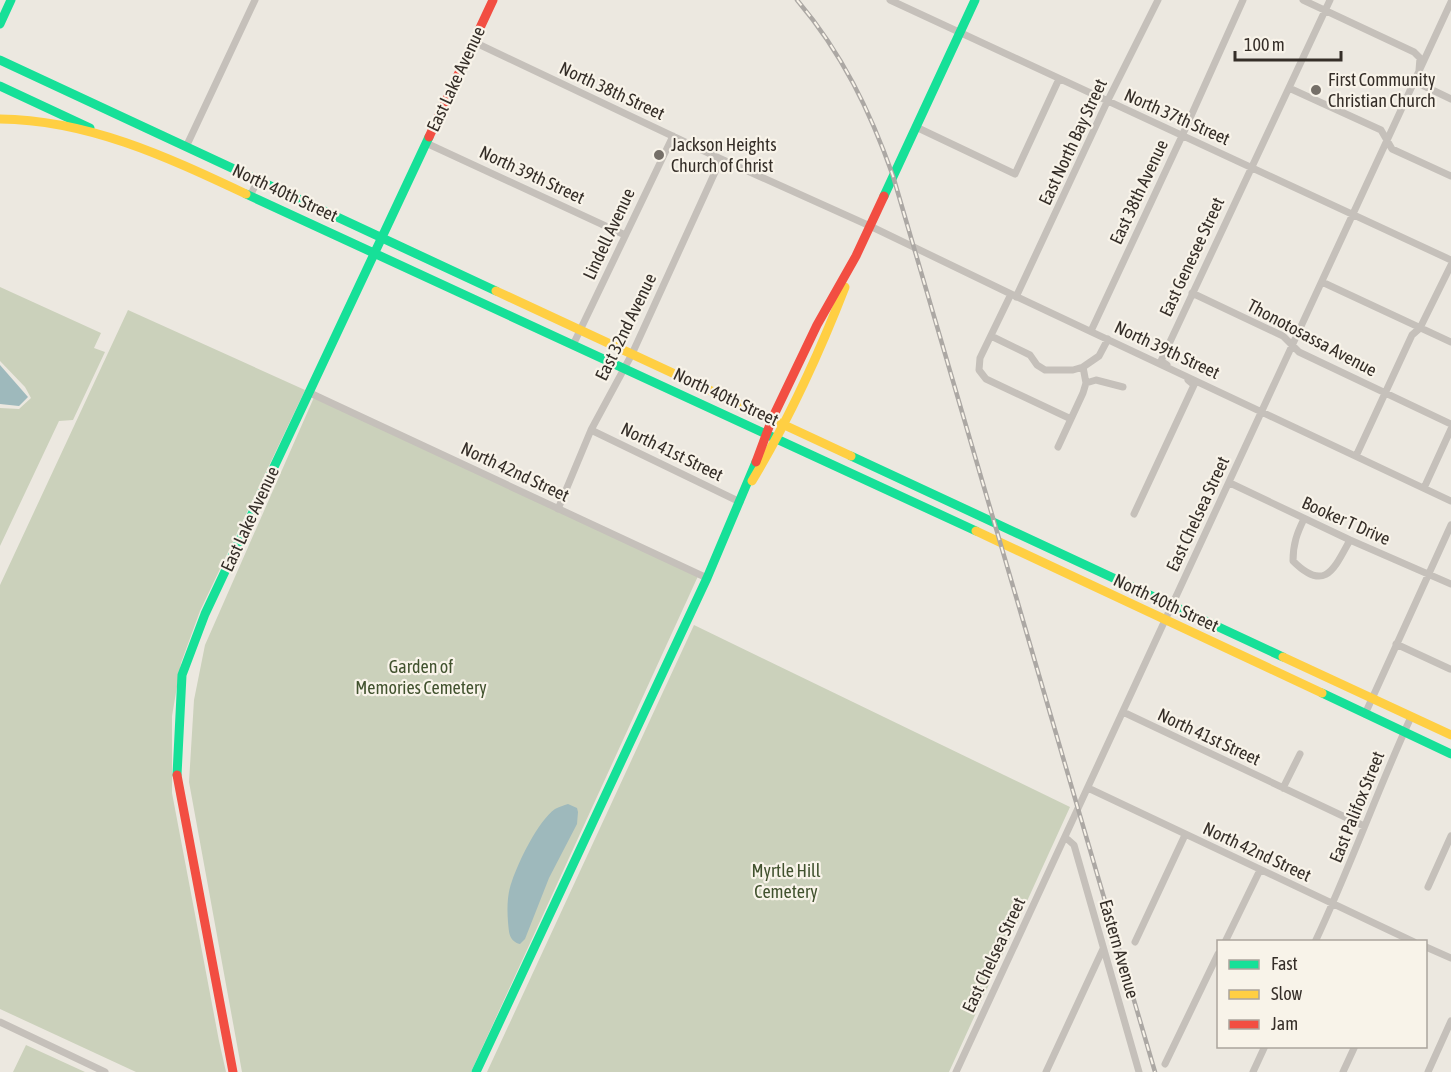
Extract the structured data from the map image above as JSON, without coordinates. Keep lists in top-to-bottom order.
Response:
{
  "streets": {
    "main road": ["East Lake Avenue", "North 40th Street"],
    "street": [
      "North 38th Street",
      "North 37th Street",
      "East North Bay Street",
      "North 39th Street",
      "East 38th Avenue",
      "Lindell Avenue",
      "East Genesee Street",
      "East 32nd Avenue",
      "Thonotosassa Avenue",
      "North 41st Street",
      "North 42nd Street",
      "East Chelsea Street",
      "Booker T Drive",
      "East Palifox Street",
      "Eastern Avenue"
    ]
  },
  "crossings": [
    ["East Lake Avenue", "North 38th Street"],
    ["East Lake Avenue", "North 39th Street"],
    ["East Lake Avenue", "North 40th Street"],
    ["East Lake Avenue", "North 42nd Street"],
    ["North 38th Street", "North 39th Street"],
    ["North 38th Street", "Lindell Avenue"],
    ["North 38th Street", "East 32nd Avenue"],
    ["North 37th Street", "East North Bay Street"],
    ["North 37th Street", "East 38th Avenue"],
    ["North 37th Street", "East Genesee Street"],
    ["North 37th Street", "East Chelsea Street"],
    ["East North Bay Street", "North 39th Street"],
    ["North 39th Street", "East 38th Avenue"],
    ["North 39th Street", "Lindell Avenue"],
    ["North 39th Street", "East Genesee Street"],
    ["North 39th Street", "East Chelsea Street"],
    ["North 40th Street", "Lindell Avenue"],
    ["North 40th Street", "East 32nd Avenue"],
    ["North 40th Street", "East Chelsea Street"],
    ["North 40th Street", "East Palifox Street"],
    ["East Genesee Street", "Thonotosassa Avenue"],
    ["East 32nd Avenue", "North 41st Street"],
    ["East 32nd Avenue", "North 42nd Street"],
    ["Thonotosassa Avenue", "East Chelsea Street"],
    ["North 41st Street", "East Chelsea Street"],
    ["North 41st Street", "East Palifox Street"],
    ["North 42nd Street", "East Chelsea Street"],
    ["North 42nd Street", "East Palifox Street"],
    ["East Chelsea Street", "Booker T Drive"],
    ["East Chelsea Street", "Eastern Avenue"]
  ],
  "parks": ["Garden of Memories Cemetery", "Myrtle Hill Cemetery"],
  "places": ["First Community Christian Church", "Jackson Heights Church of Christ"],
  "legend": ["Fast", "Slow", "Jam"],
  "scale_bar": "100 m"
}
